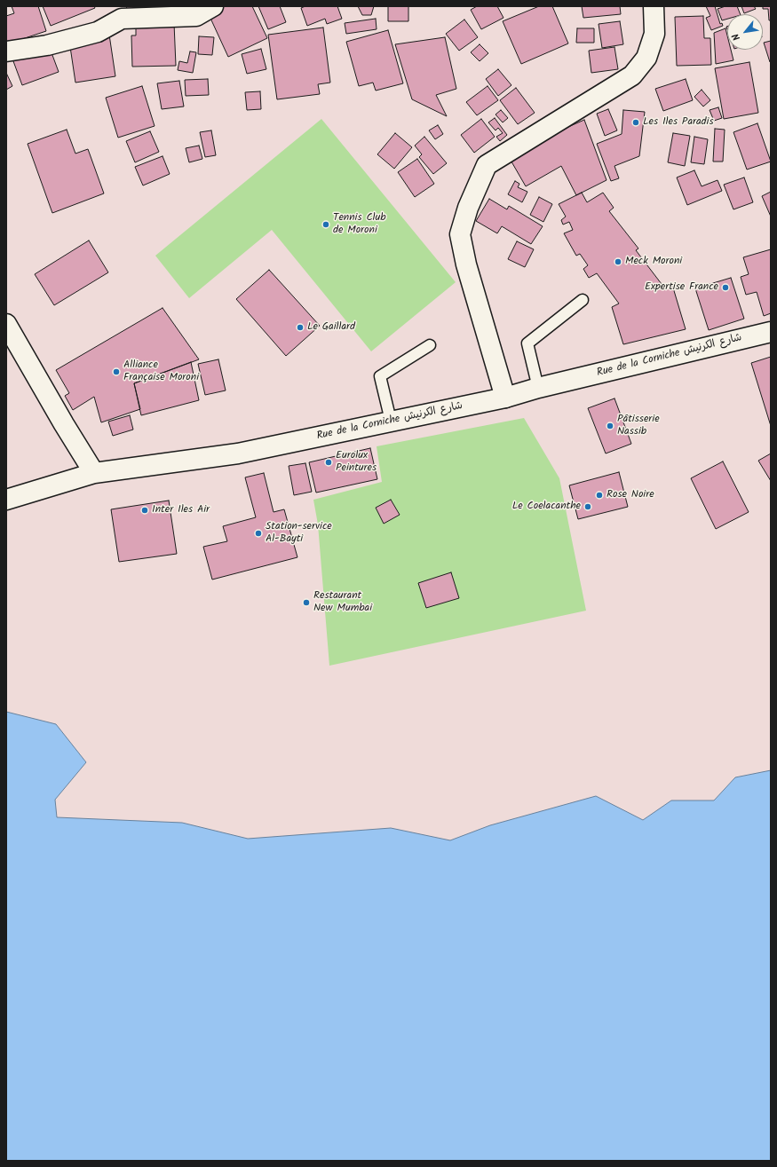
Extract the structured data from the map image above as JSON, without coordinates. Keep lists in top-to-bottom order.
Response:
{
  "streets": {
    "main road": ["Rue de la Corniche شارع الكرنيش"]
  },
  "places": [
    "Les Iles Paradis",
    "Tennis Club de Moroni",
    "Meck Moroni",
    "Expertise France",
    "Le Gaillard",
    "Alliance Française Moroni",
    "Pâtisserie Nassib",
    "Eurolux Peintures",
    "Rose Noire",
    "Le Coelacanthe",
    "Inter Iles Air",
    "Station-service Al-Bayti",
    "Restaurant New Mumbai"
  ],
  "north": "bottom left"
}
